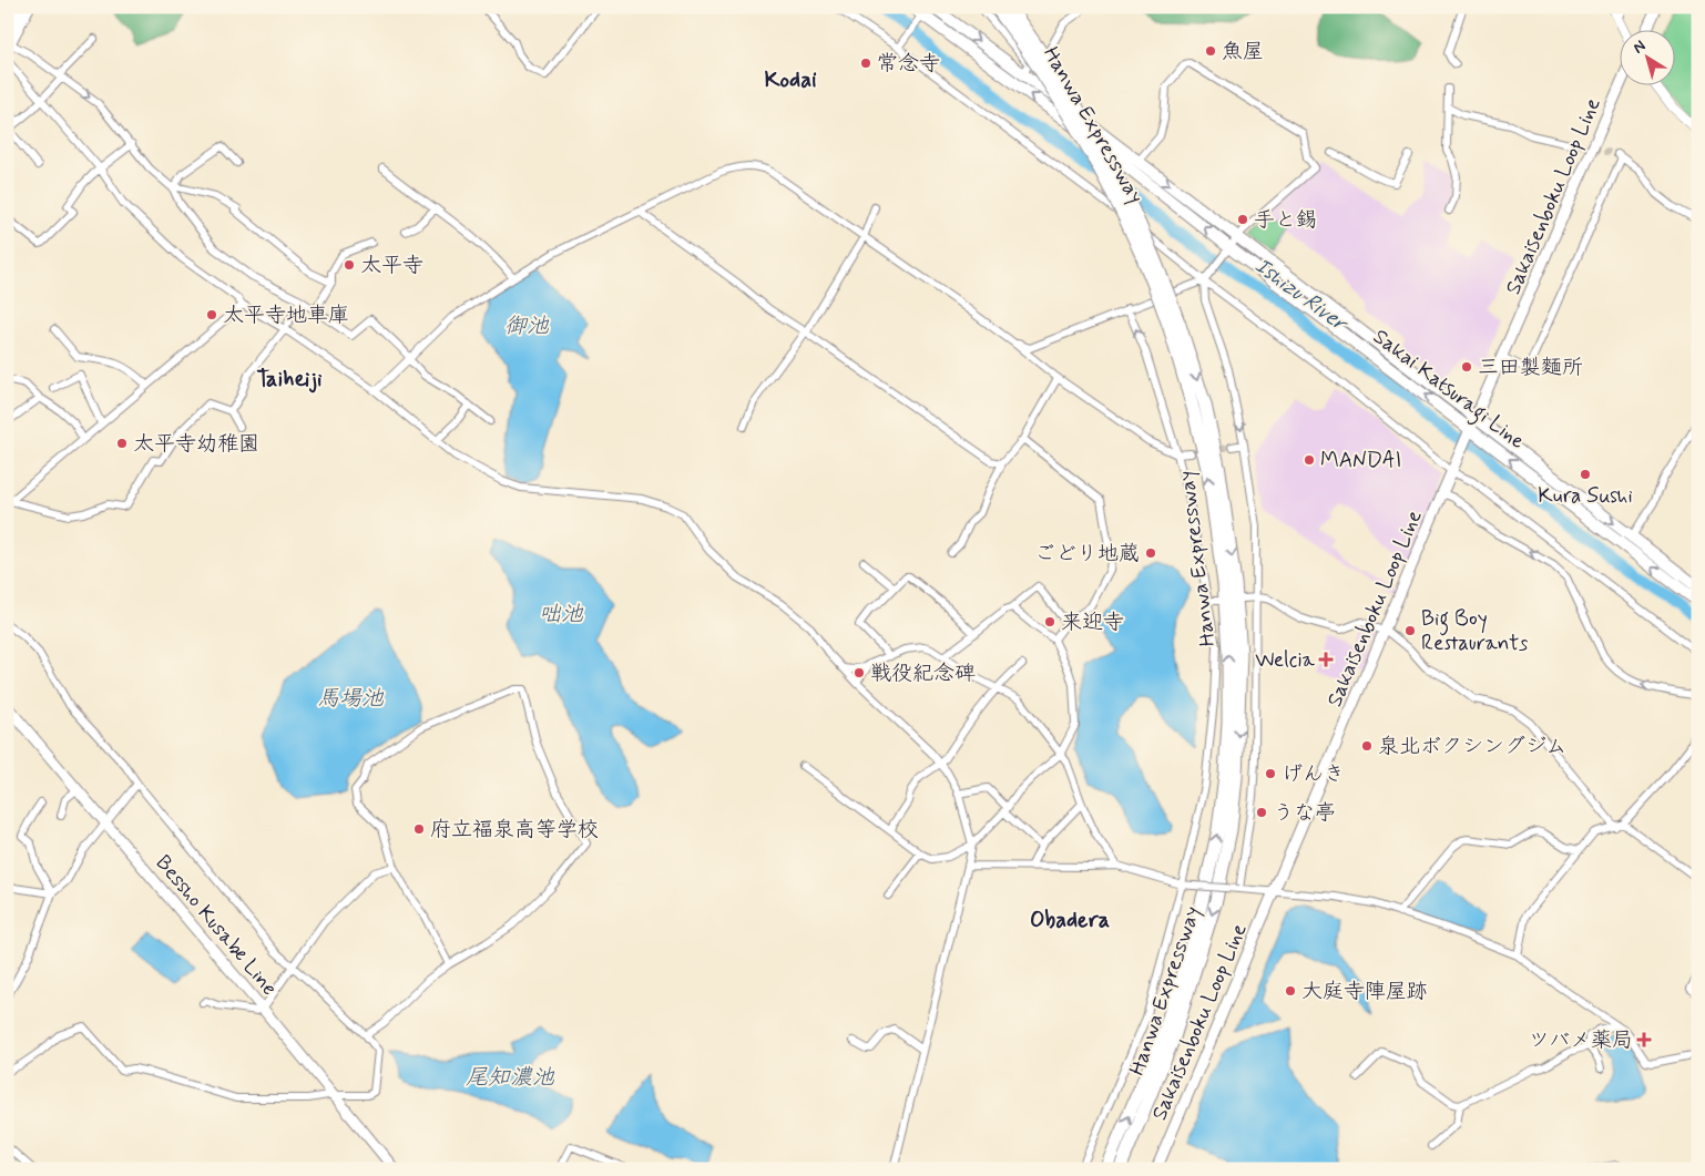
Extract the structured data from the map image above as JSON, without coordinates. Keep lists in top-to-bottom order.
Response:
{
  "streets": {
    "highway": ["Hanwa Expressway"],
    "main road": ["Sakaisenboku Loop Line", "Sakai Katsuragi Line", "Bessho Kusabe Line"]
  },
  "crossings": [
    ["Sakaisenboku Loop Line", "Sakai Katsuragi Line"]
  ],
  "districts": ["Kodai", "Taiheiji", "Obadera"],
  "water": [
    "Ishizu River",
    "御池",
    "咄池",
    "馬場池",
    "尾知濃池"
  ],
  "places": {
    "other": [
      "魚屋",
      "常念寺",
      "手と錫",
      "太平寺",
      "太平寺地車庫",
      "三田製麵所",
      "太平寺幼稚園",
      "MANDAI",
      "Kura Sushi",
      "ごどり地蔵",
      "来迎寺",
      "Big Boy Restaurants",
      "戦役紀念碑",
      "泉北ボクシングジム",
      "げんき",
      "うな亭",
      "府立福泉高等学校",
      "大庭寺陣屋跡"
    ],
    "health": ["Welcia", "ツバメ薬局"]
  },
  "north": "top left"
}
